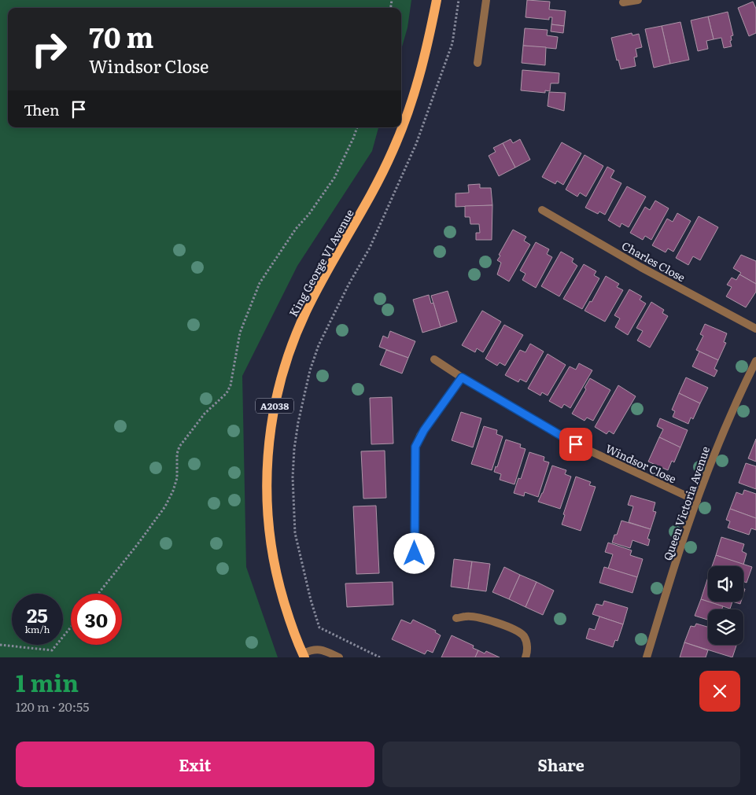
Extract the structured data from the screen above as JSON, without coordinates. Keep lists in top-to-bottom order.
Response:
{
  "streets": {
    "main road": ["King George VI Avenue", "A2038"],
    "street": ["Charles Close", "Windsor Close", "Queen Victoria Avenue"]
  },
  "crossings": [
    ["Windsor Close", "Queen Victoria Avenue"]
  ],
  "page": {
    "turn": ["70 m", "Windsor Close"],
    "then": "Then",
    "speed": "25 km/h",
    "limit": "30",
    "heading": ["1 min", "120 m · 20:55"],
    "buttons": ["Exit", "Share"]
  }
}
